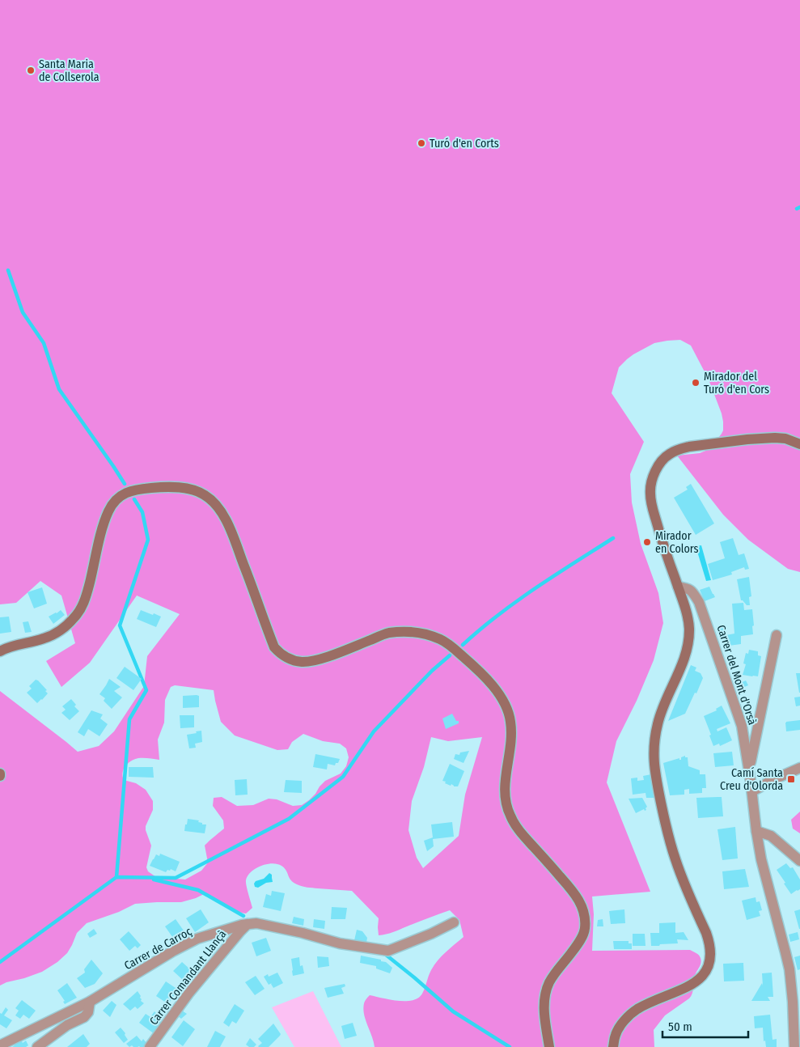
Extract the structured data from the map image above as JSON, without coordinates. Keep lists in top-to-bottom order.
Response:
{
  "streets": {
    "street": ["Carrer del Mont d'Orsà", "Carrer de Carroç", "Carrer Comandant Llançà"]
  },
  "crossings": [
    ["Carrer de Carroç", "Carrer Comandant Llançà"]
  ],
  "places": {
    "other": [
      "Santa Maria de Collserola",
      "Turó d'en Corts",
      "Mirador del Turó d'en Cors",
      "Mirador en Colors"
    ],
    "transit": ["Camí Santa Creu d'Olorda"]
  },
  "scale_bar": "50 m"
}
